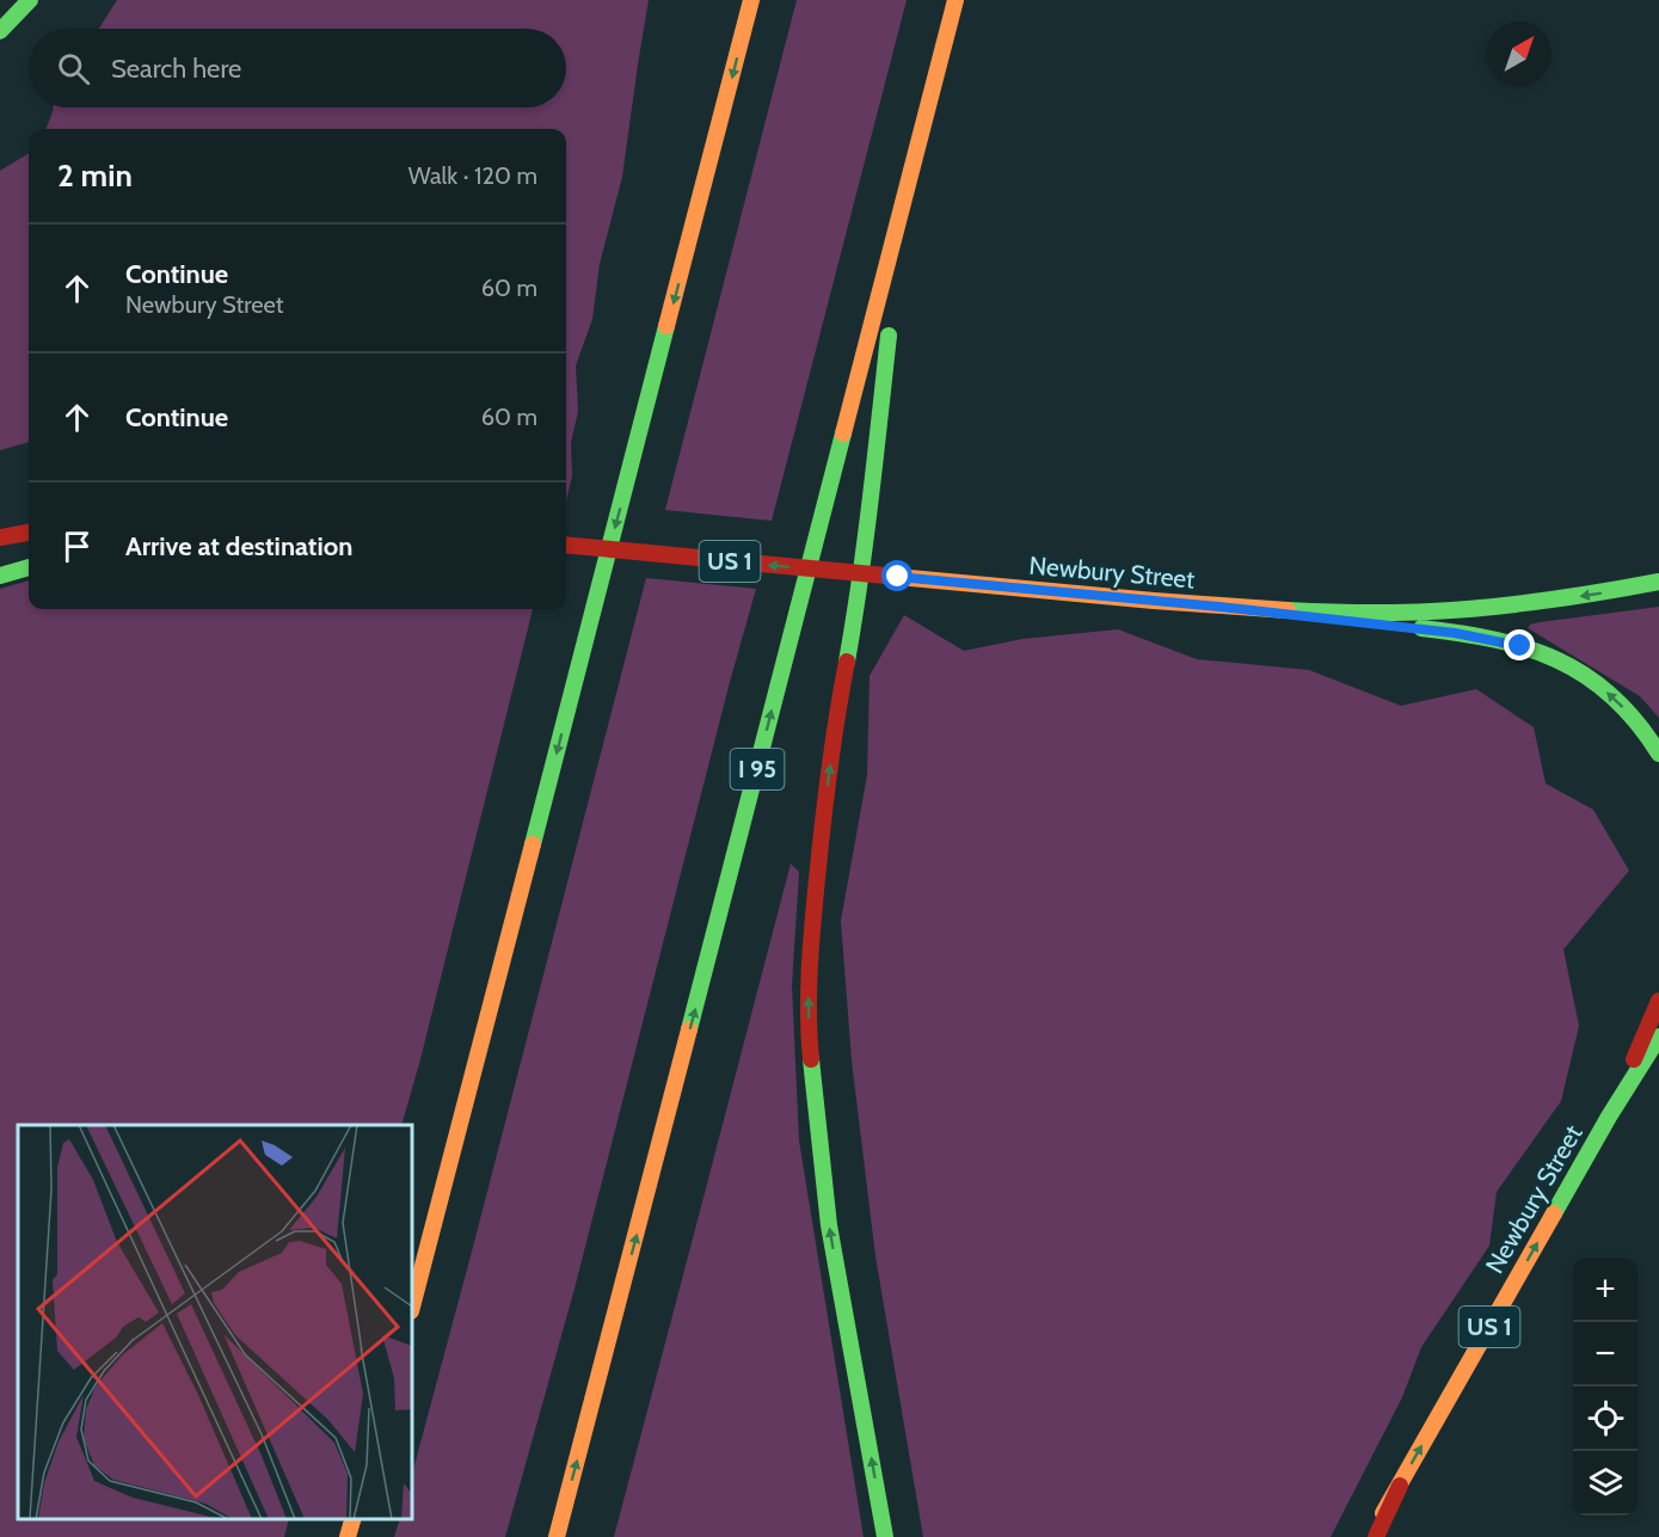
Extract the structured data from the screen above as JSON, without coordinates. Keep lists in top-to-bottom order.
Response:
{
  "streets": {
    "main road": ["US 1", "Newbury Street", "I 95"]
  },
  "north": "top right",
  "page": {
    "search": "Search here",
    "heading": ["2 min", "Walk · 120 m"],
    "list": [
      ["Continue", "Newbury Street", "60 m"],
      ["Continue", "60 m"],
      "Arrive at destination"
    ],
    "map_buttons": ["+", "−"]
  }
}
